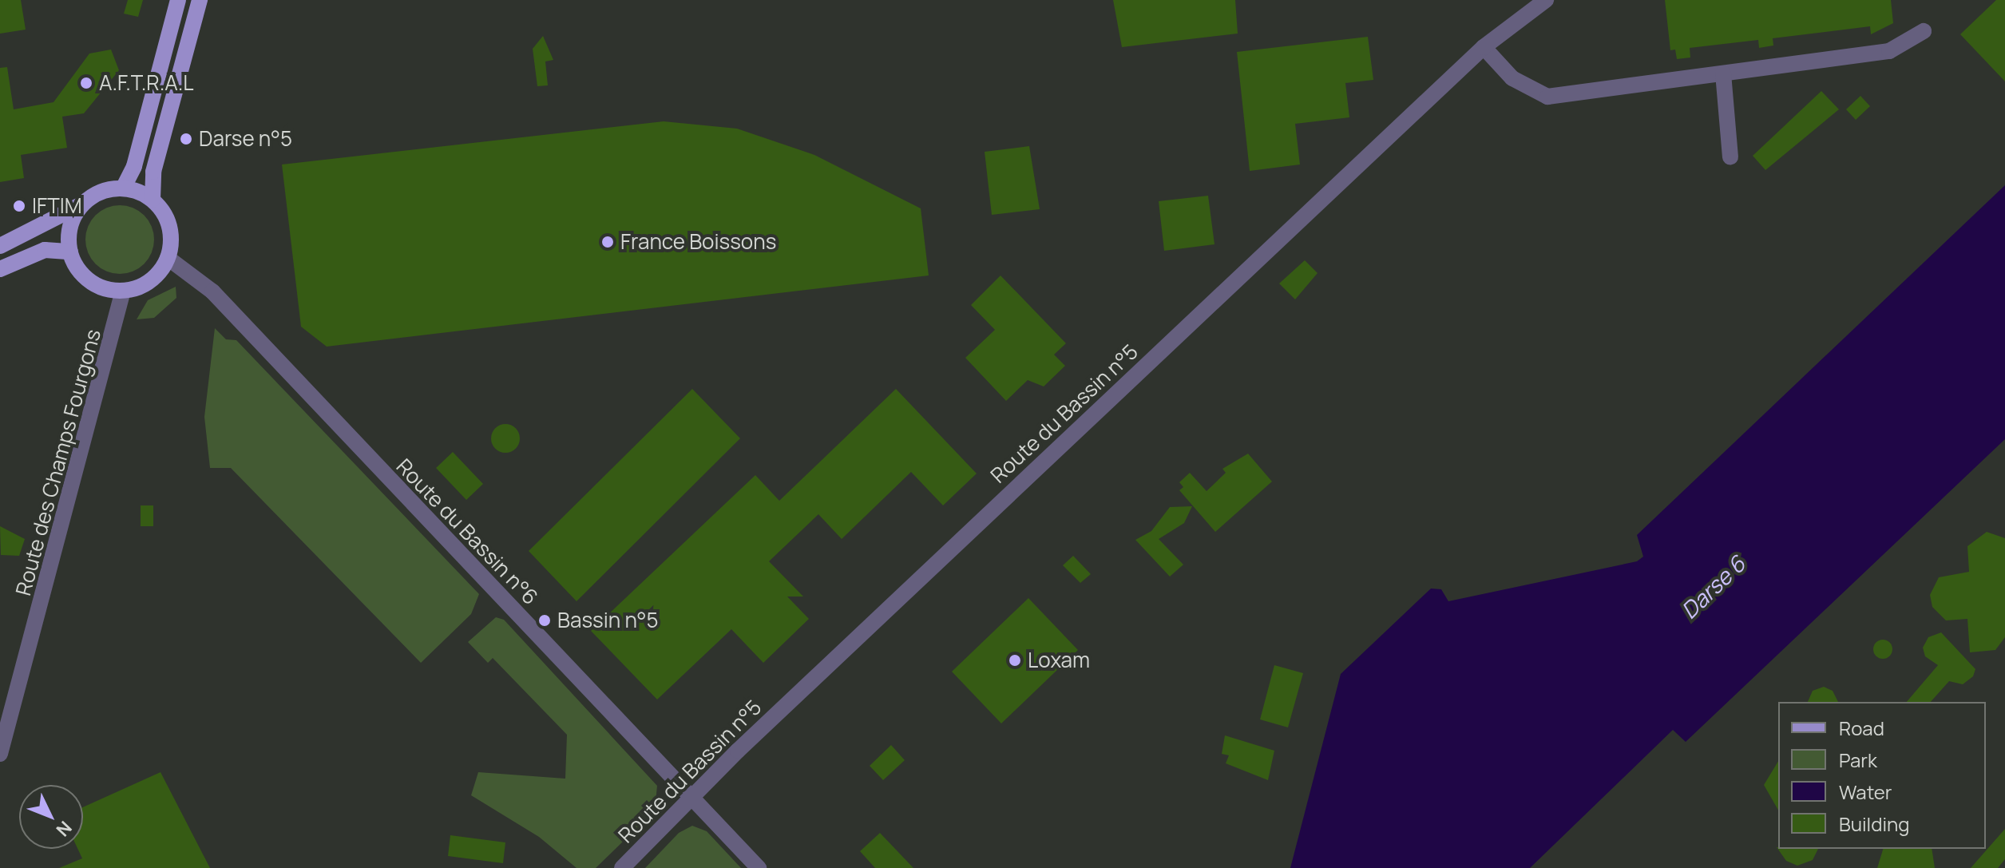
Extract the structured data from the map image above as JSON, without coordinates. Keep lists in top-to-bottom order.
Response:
{
  "streets": {
    "street": ["Route du Bassin n°5", "Route des Champs Fourgons", "Route du Bassin n°6"]
  },
  "crossings": [
    ["Route du Bassin n°5", "Route du Bassin n°6"],
    ["Route des Champs Fourgons", "Route du Bassin n°6"]
  ],
  "water": ["Darse 6"],
  "places": [
    "A.F.T.R.A.L",
    "Darse n°5",
    "IFTIM",
    "France Boissons",
    "Bassin n°5",
    "Loxam"
  ],
  "legend": [
    "Road",
    "Park",
    "Water",
    "Building"
  ],
  "north": "bottom right"
}
